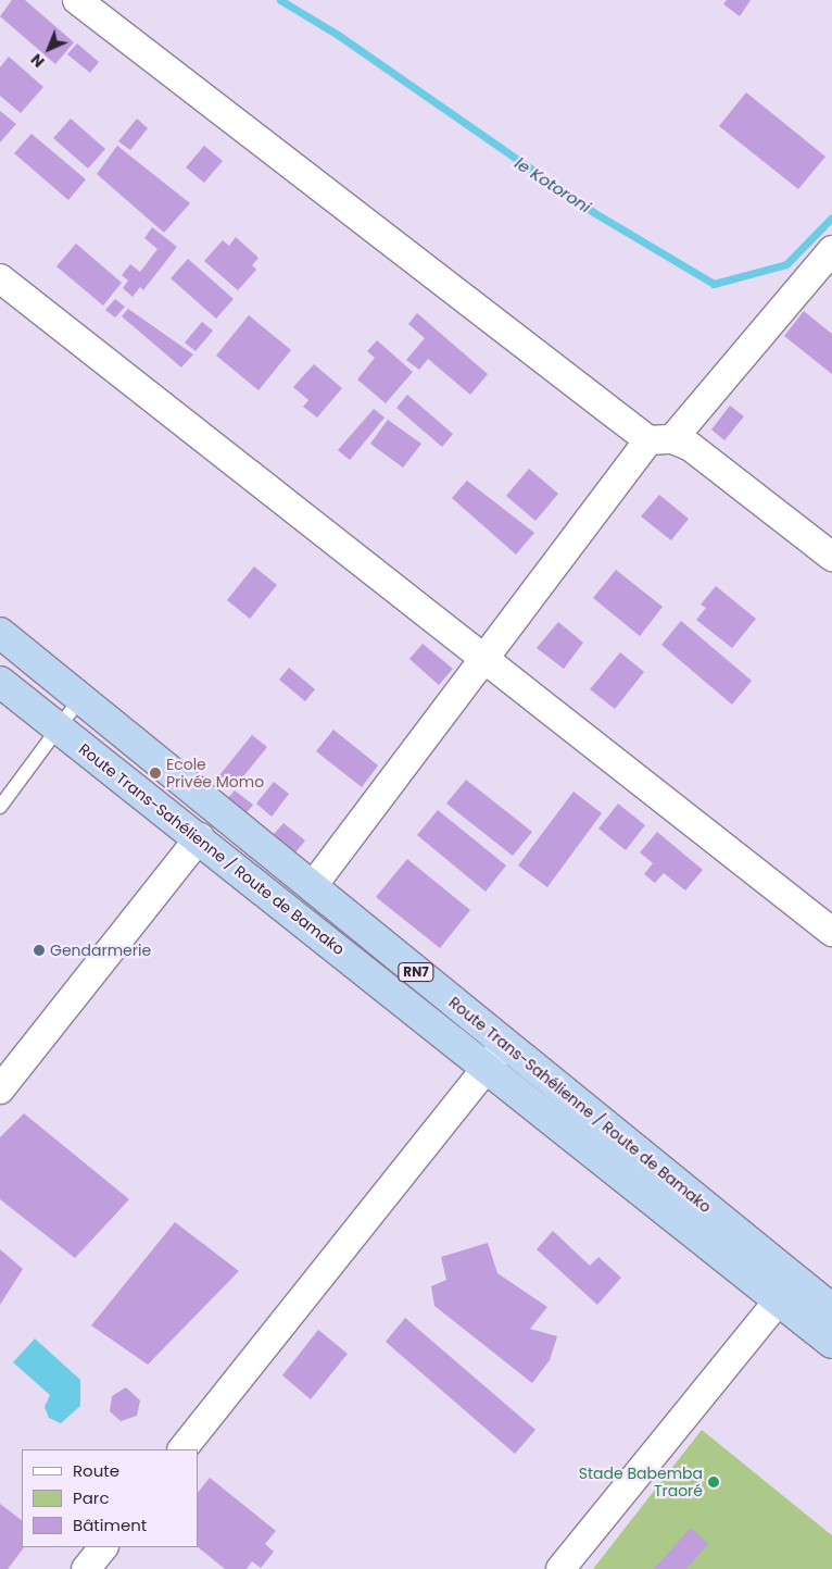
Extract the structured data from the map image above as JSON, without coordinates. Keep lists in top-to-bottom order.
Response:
{
  "streets": {
    "highway": ["Route Trans-Sahélienne / Route de Bamako", "RN7"]
  },
  "water": ["le Kotoroni"],
  "places": ["Ecole Privée Momo", "Gendarmerie", "Stade Babemba Traoré"],
  "legend": ["Route", "Parc", "Bâtiment"],
  "north": "bottom left"
}
